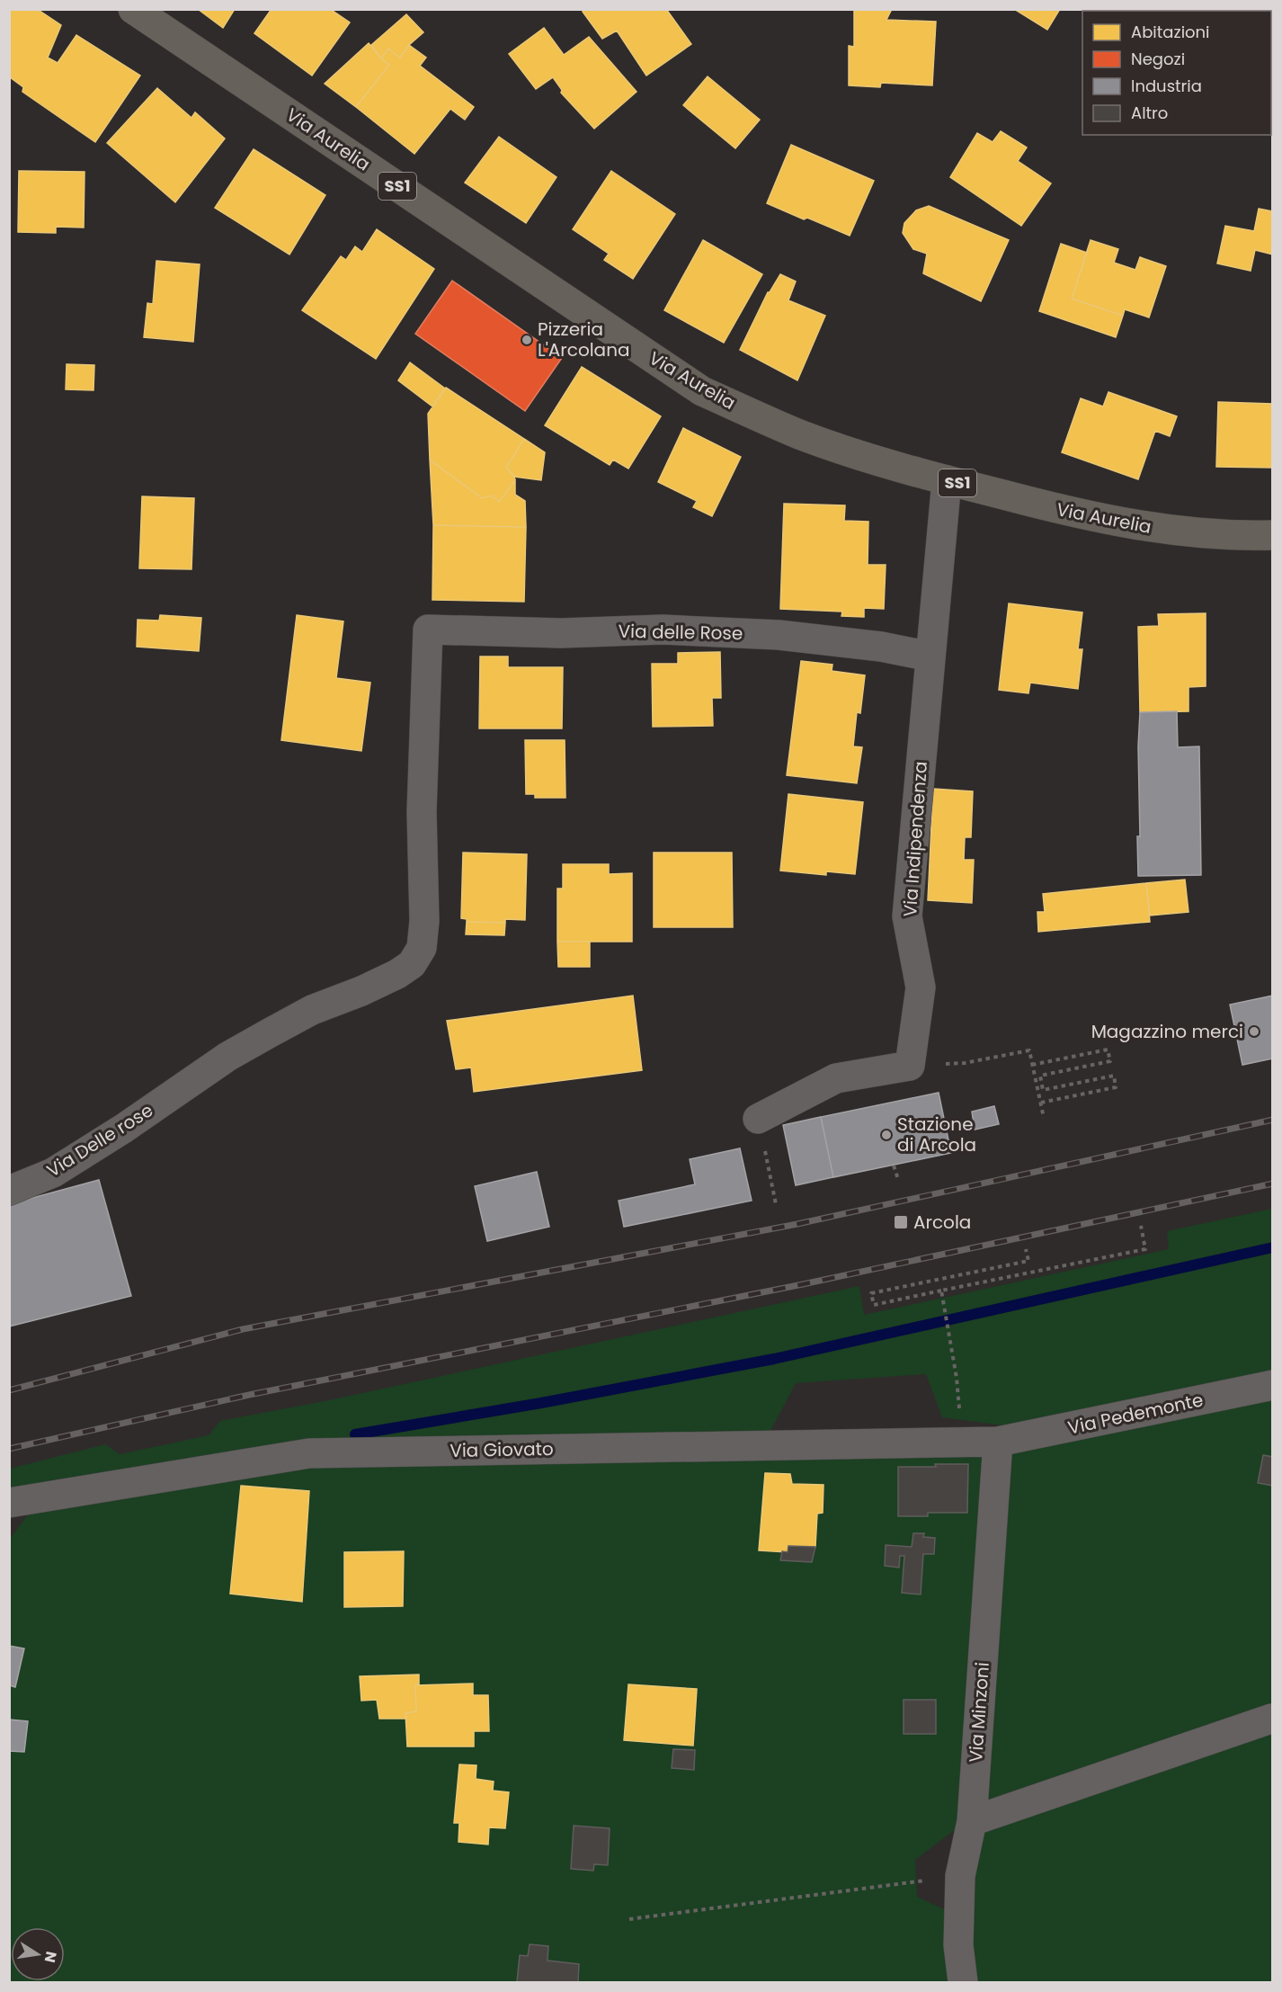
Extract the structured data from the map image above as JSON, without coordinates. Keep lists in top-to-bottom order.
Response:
{
  "streets": {
    "main road": ["Via Aurelia", "SS1"],
    "street": [
      "Via delle Rose",
      "Via Indipendenza",
      "Via Delle rose",
      "Via Pedemonte",
      "Via Giovato",
      "Via Minzoni"
    ]
  },
  "crossings": [
    ["Via Aurelia", "Via Indipendenza"],
    ["Via delle Rose", "Via Indipendenza"],
    ["Via delle Rose", "Via Delle rose"],
    ["Via Pedemonte", "Via Giovato"],
    ["Via Pedemonte", "Via Minzoni"],
    ["Via Giovato", "Via Minzoni"]
  ],
  "places": {
    "other": ["Pizzeria L'Arcolana", "Magazzino merci", "Stazione di Arcola"],
    "transit": ["Arcola"]
  },
  "legend": [
    "Abitazioni",
    "Negozi",
    "Industria",
    "Altro"
  ],
  "north": "right"
}
